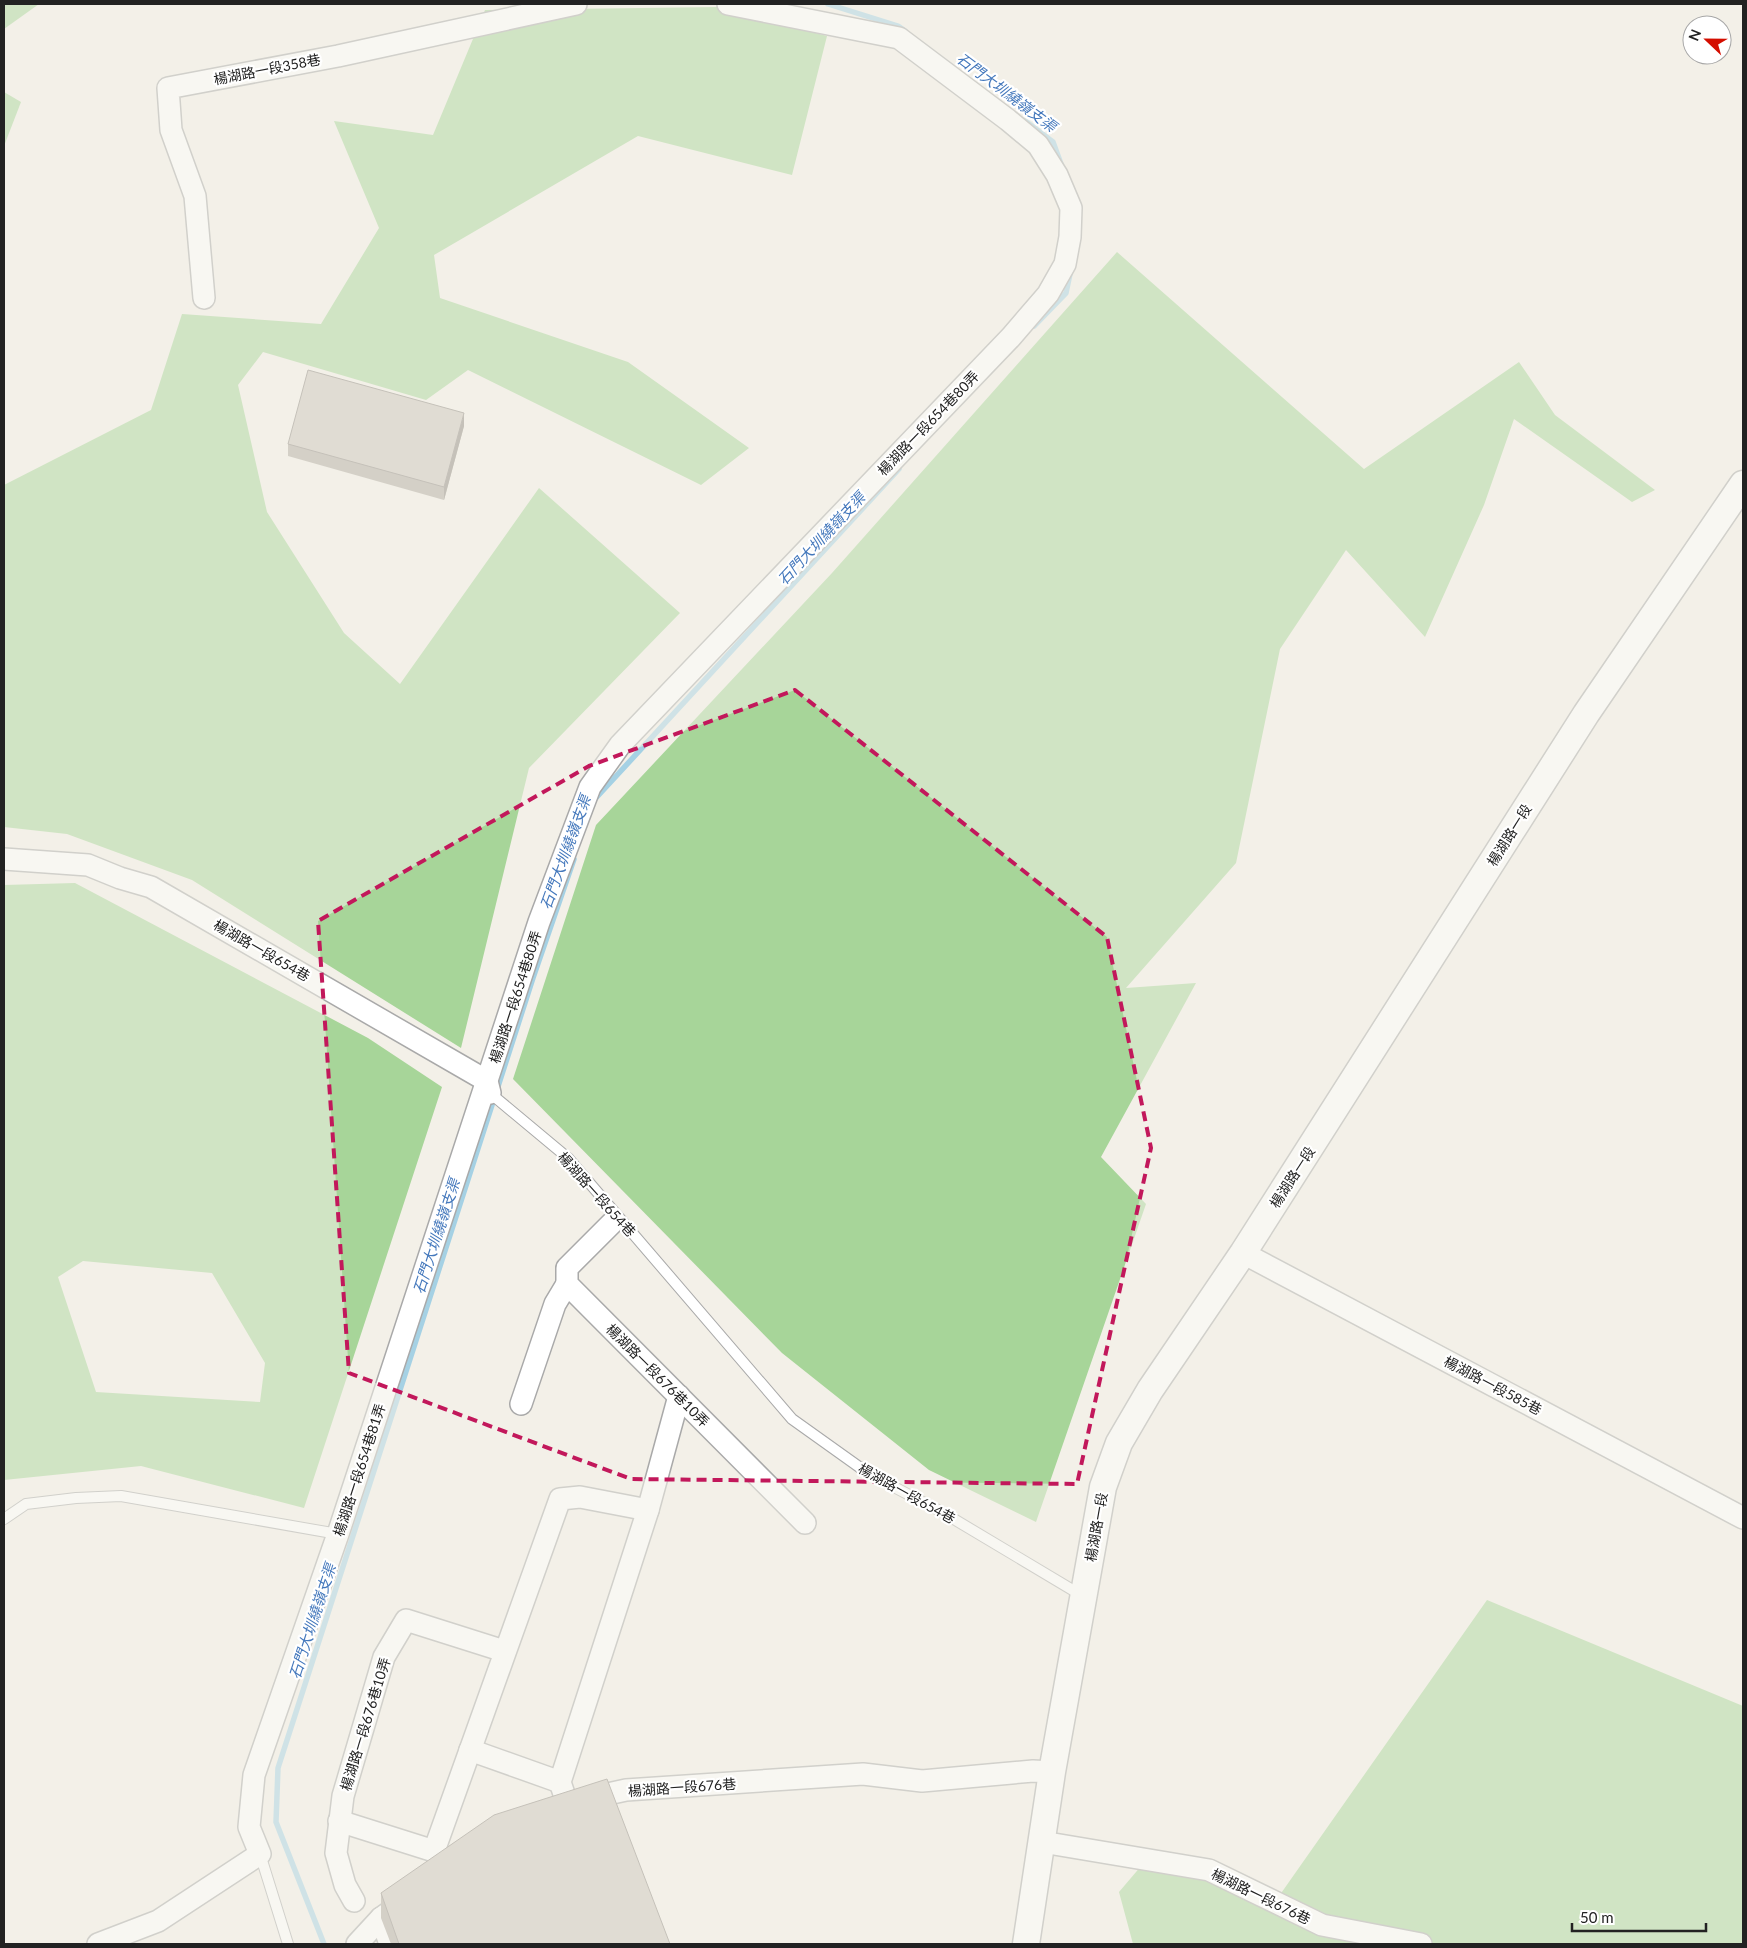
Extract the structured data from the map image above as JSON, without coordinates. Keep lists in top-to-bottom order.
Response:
{
  "streets": {
    "street": [
      "楊湖路一段358巷",
      "楊湖路一段654巷80弄",
      "楊湖路一段",
      "楊湖路一段654巷",
      "楊湖路一段676巷10弄",
      "楊湖路一段585巷",
      "楊湖路一段654巷81弄",
      "楊湖路一段676巷"
    ]
  },
  "crossings": [
    ["楊湖路一段654巷80弄", "楊湖路一段654巷"],
    ["楊湖路一段654巷80弄", "楊湖路一段654巷81弄"],
    ["楊湖路一段", "楊湖路一段654巷"],
    ["楊湖路一段", "楊湖路一段585巷"],
    ["楊湖路一段", "楊湖路一段676巷"],
    ["楊湖路一段654巷", "楊湖路一段654巷81弄"]
  ],
  "water": ["石門大圳繞嶺支渠"],
  "scale_bar": "50 m",
  "north": "left"
}
